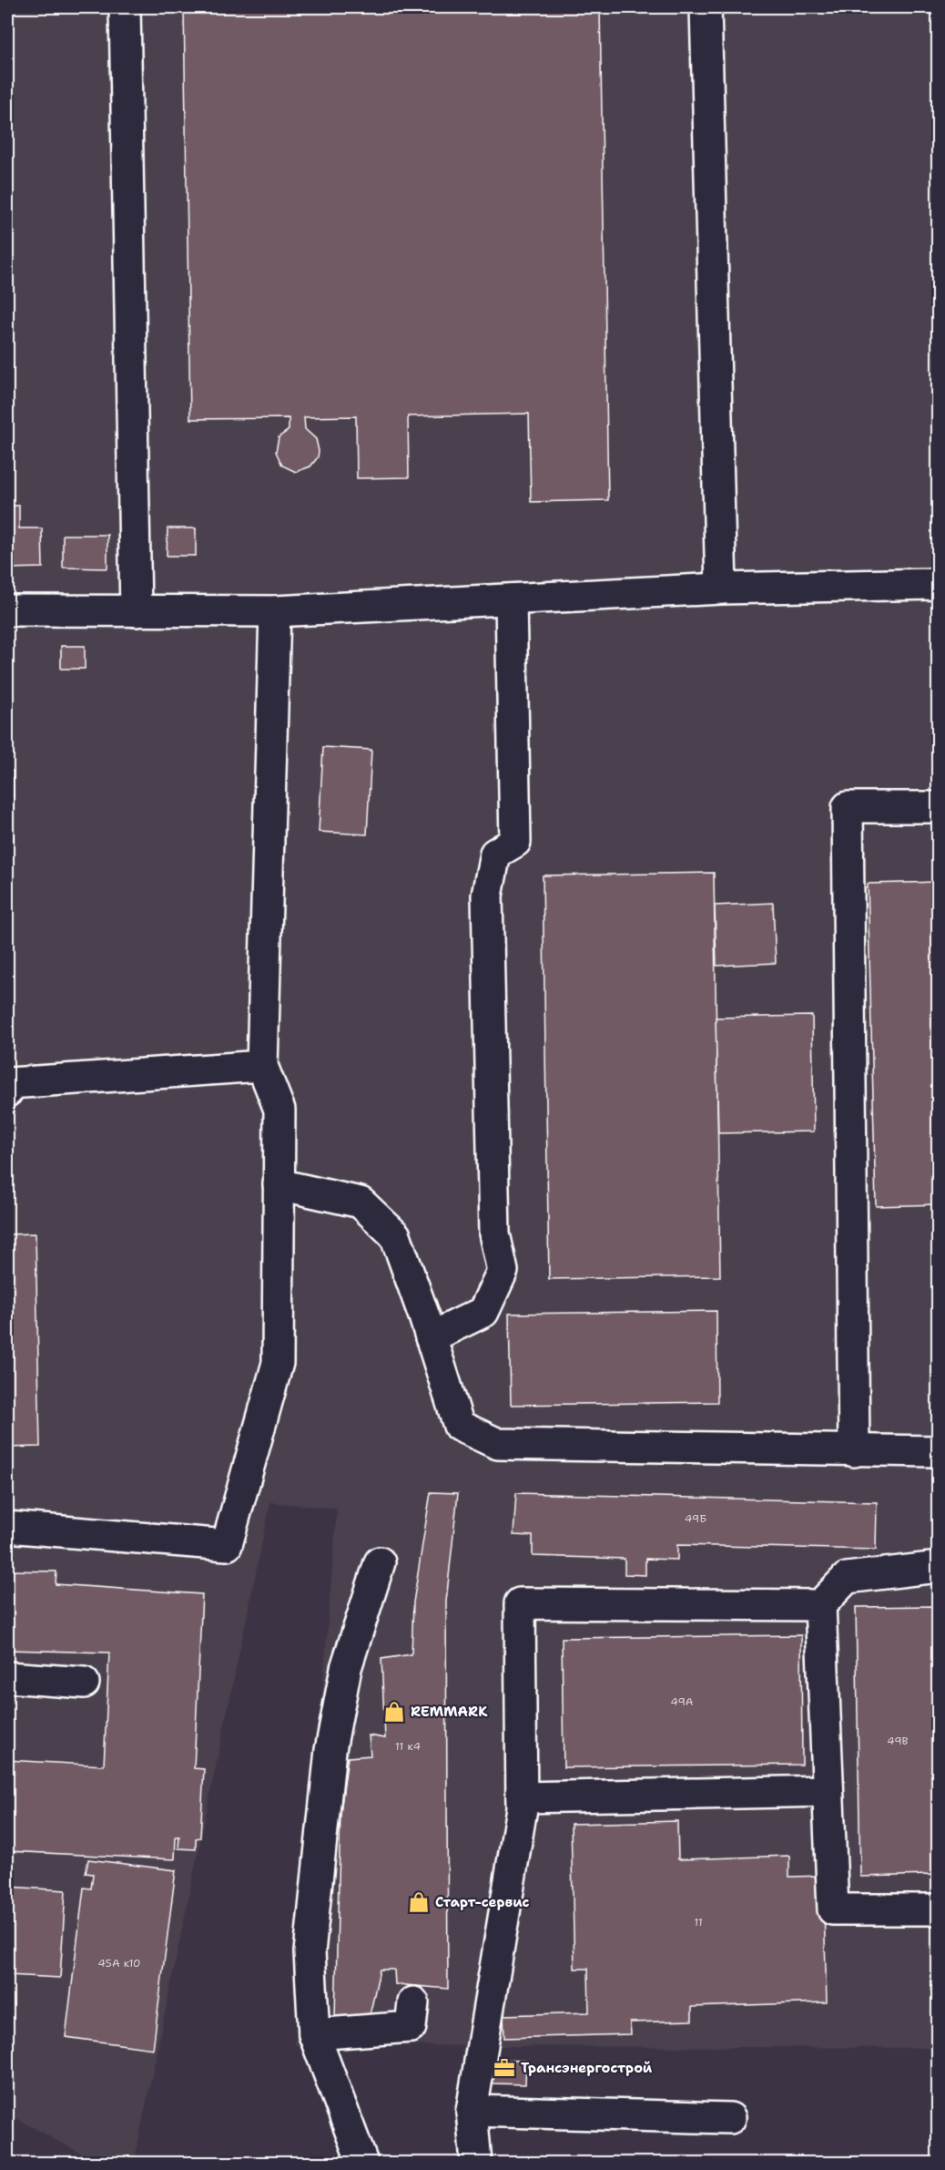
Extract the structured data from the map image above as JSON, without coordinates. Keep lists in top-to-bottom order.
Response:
{
  "places": {
    "shop": ["REMMARK", "Старт-сервис"],
    "office": ["Трансэнергострой"]
  },
  "house_numbers": [
    "49Б",
    "49А",
    "49В",
    "11 к4",
    "11",
    "45А к10"
  ]
}
